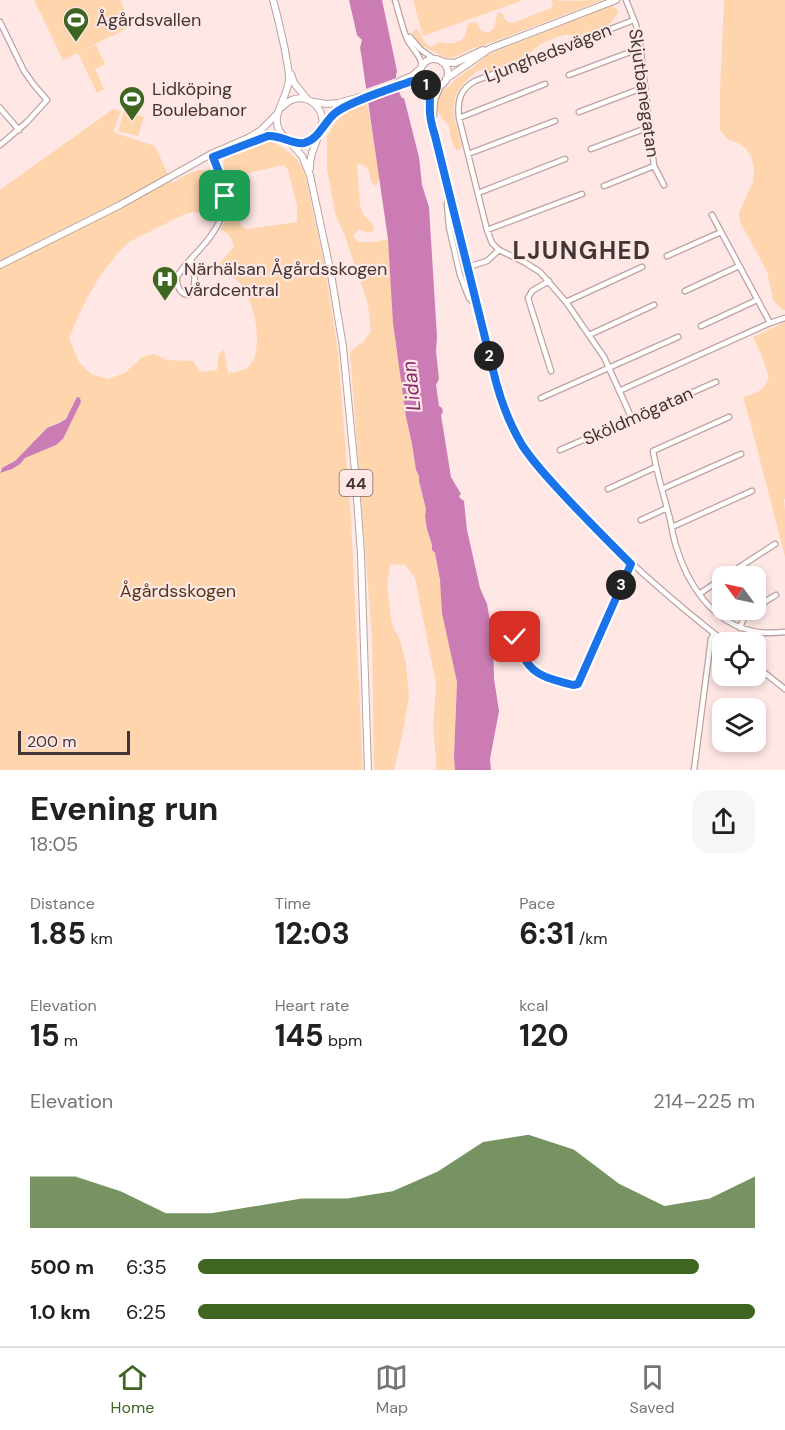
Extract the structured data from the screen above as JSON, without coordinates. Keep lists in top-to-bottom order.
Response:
{
  "streets": {
    "main road": ["44"],
    "street": ["Ljunghedsvägen", "Skjutbanegatan", "Sköldmögatan"]
  },
  "crossings": [
    ["Ljunghedsvägen", "Skjutbanegatan"]
  ],
  "districts": ["LJUNGHED"],
  "water": ["Lidan"],
  "parks": ["Ågårdsskogen"],
  "places": {
    "sports": ["Ågårdsvallen", "Lidköping Boulebanor"],
    "hospital": ["Närhälsan Ågårdsskogen vårdcentral"]
  },
  "scale_bar": "200 m",
  "north": "top left",
  "page": {
    "pins": ["1", "2", "3"],
    "scale": "200 m",
    "heading": ["Evening run", "18:05"],
    "stats": [
      ["Distance", "1.85 km"],
      ["Time", "12:03"],
      ["Pace", "6:31 /km"],
      ["Elevation", "15 m"],
      ["Heart rate", "145 bpm"],
      ["kcal", "120"]
    ],
    "chart": ["Elevation", "214–225 m"],
    "list": [
      {
        "name": "500 m",
        "note": "6:35"
      },
      {
        "name": "1.0 km",
        "note": "6:25"
      }
    ],
    "tabs": ["Home", "Map", "Saved"]
  }
}
